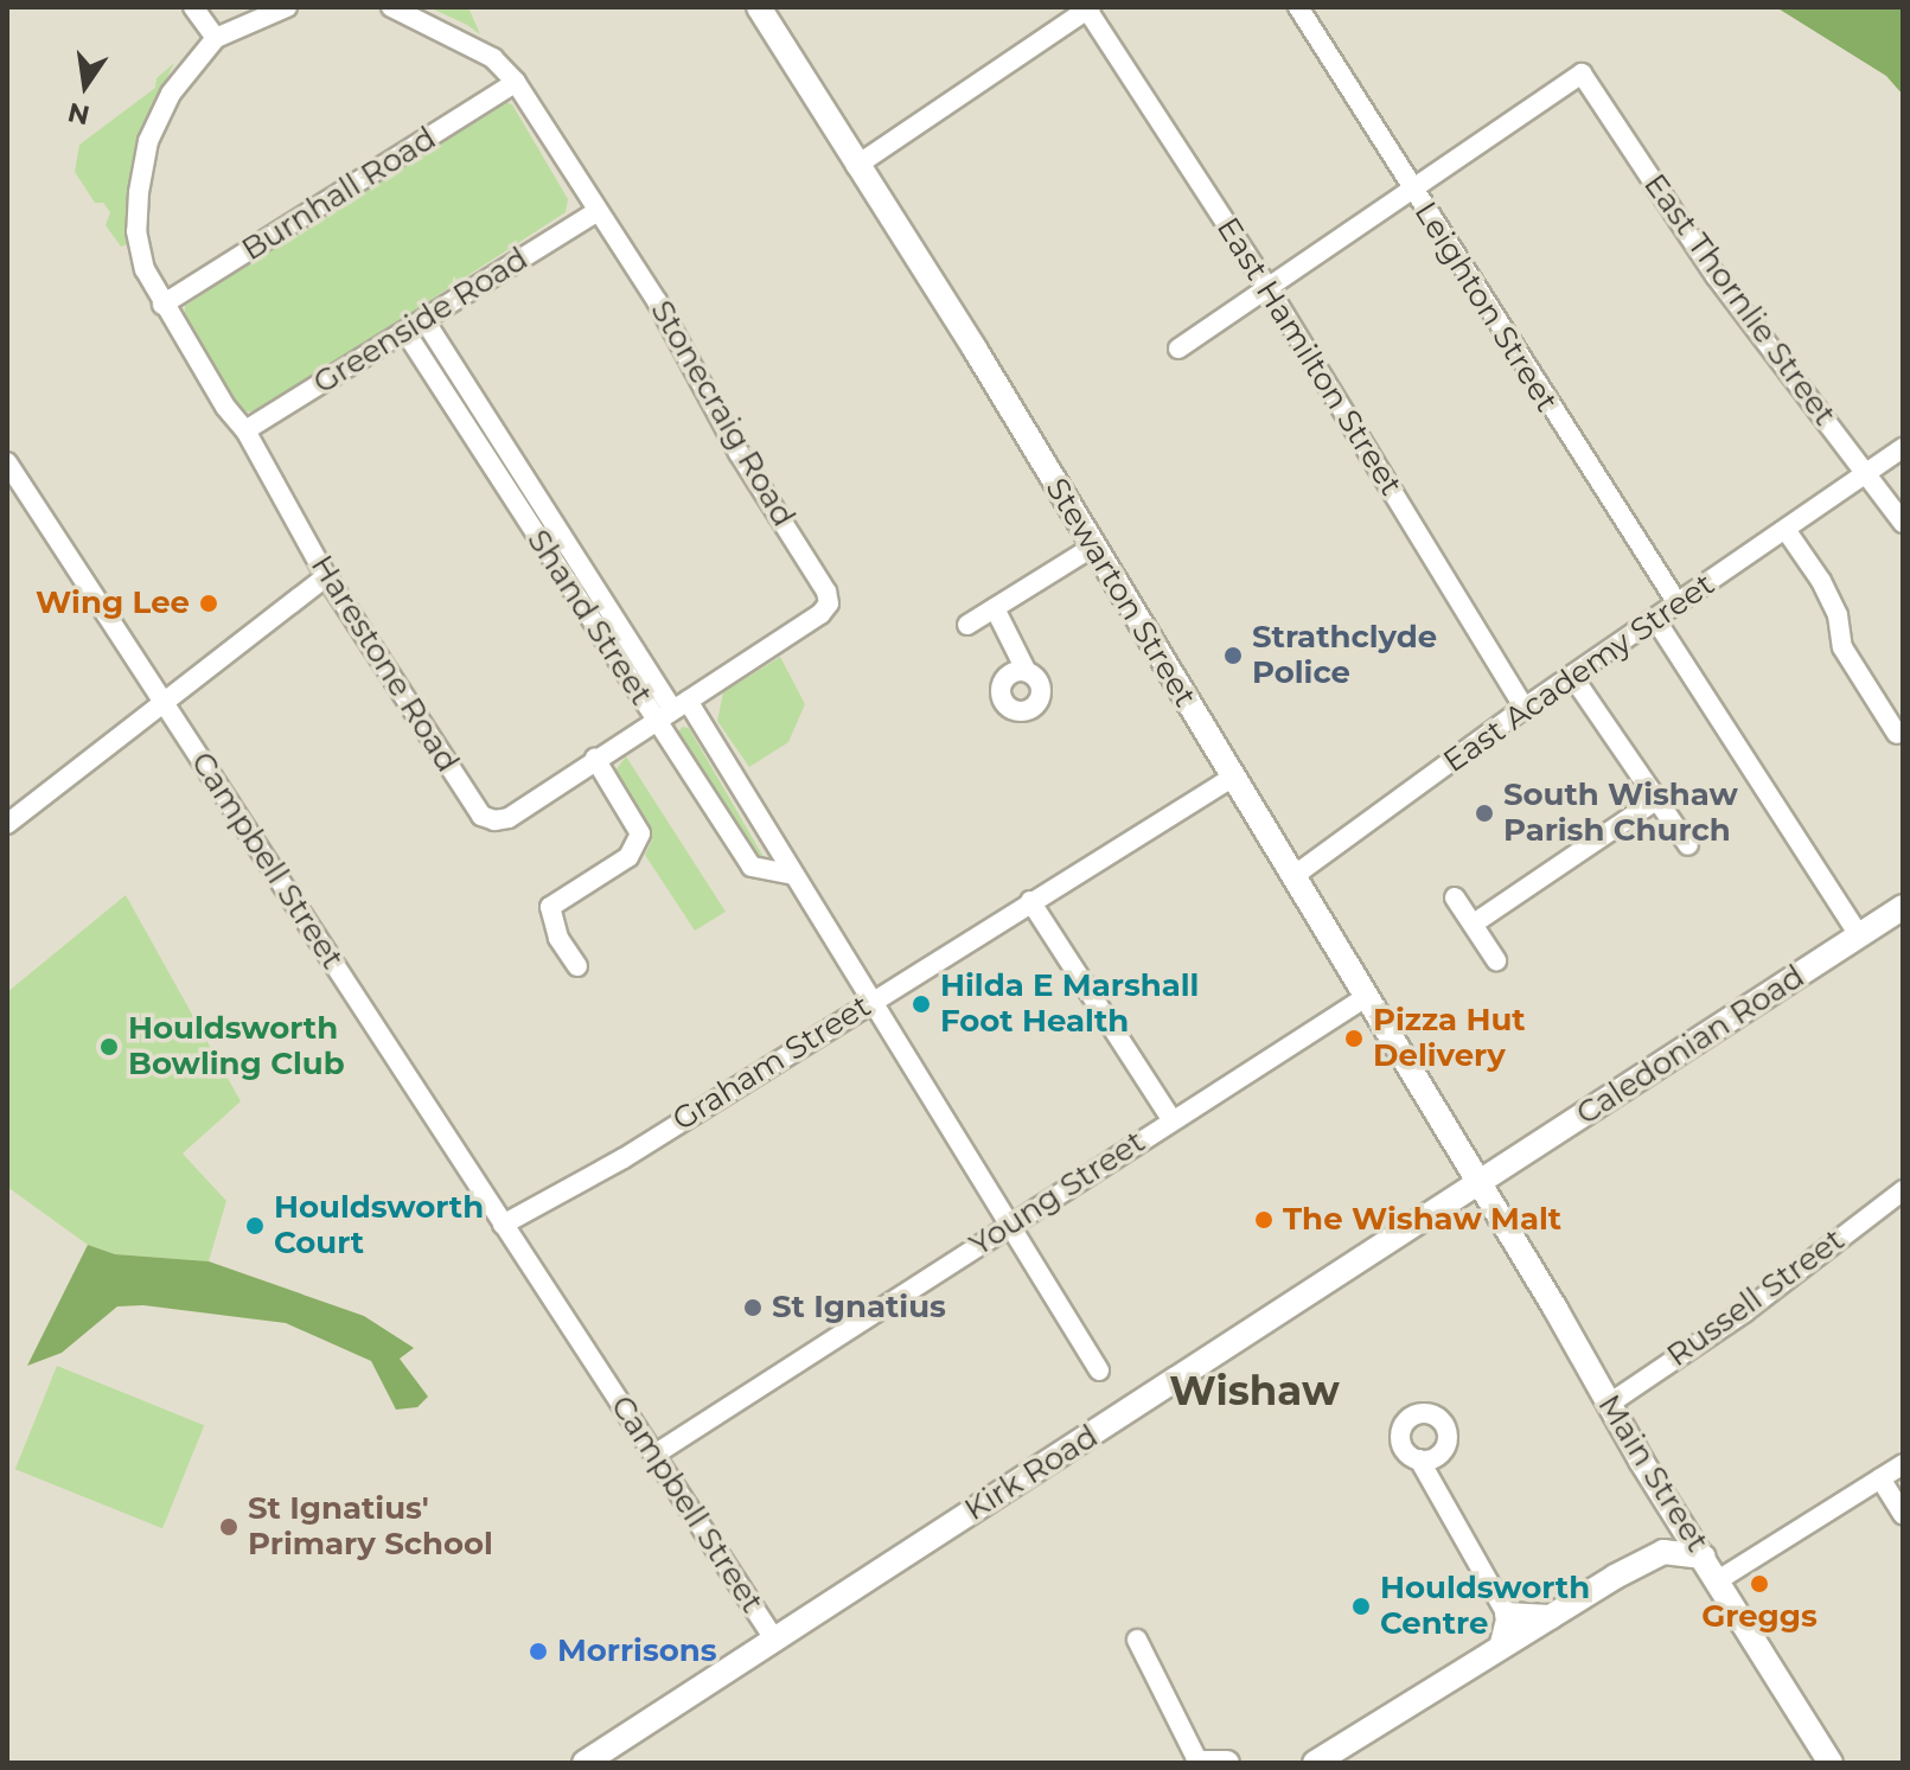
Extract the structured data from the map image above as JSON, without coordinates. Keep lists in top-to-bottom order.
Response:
{
  "streets": {
    "main road": [
      "Stewarton Street",
      "Caledonian Road",
      "Kirk Road",
      "Main Street"
    ],
    "street": [
      "Burnhall Road",
      "East Thornlie Street",
      "Leighton Street",
      "Greenside Road",
      "East Hamilton Street",
      "Stonecraig Road",
      "Shand Street",
      "Harestone Road",
      "East Academy Street",
      "Campbell Street",
      "Graham Street",
      "Young Street",
      "Russell Street"
    ]
  },
  "crossings": [
    ["Burnhall Road", "Stonecraig Road"],
    ["Burnhall Road", "Harestone Road"],
    ["East Thornlie Street", "Leighton Street"],
    ["East Thornlie Street", "East Academy Street"],
    ["Leighton Street", "East Academy Street"],
    ["Greenside Road", "Stonecraig Road"],
    ["Greenside Road", "Shand Street"],
    ["Greenside Road", "Harestone Road"],
    ["East Hamilton Street", "East Academy Street"],
    ["Stonecraig Road", "Shand Street"],
    ["Stonecraig Road", "Harestone Road"],
    ["Stewarton Street", "East Academy Street"],
    ["Stewarton Street", "Caledonian Road"],
    ["Stewarton Street", "Graham Street"],
    ["Stewarton Street", "Young Street"],
    ["Stewarton Street", "Kirk Road"],
    ["Stewarton Street", "Main Street"],
    ["Shand Street", "Harestone Road"],
    ["Shand Street", "Graham Street"],
    ["Shand Street", "Young Street"],
    ["Campbell Street", "Graham Street"],
    ["Campbell Street", "Young Street"],
    ["Campbell Street", "Kirk Road"],
    ["Caledonian Road", "Kirk Road"],
    ["Caledonian Road", "Main Street"],
    ["Russell Street", "Main Street"],
    ["Kirk Road", "Main Street"]
  ],
  "districts": ["Wishaw"],
  "places": [
    "Wing Lee",
    "Strathclyde Police",
    "South Wishaw Parish Church",
    "Hilda E Marshall Foot Health",
    "Pizza Hut Delivery",
    "Houldsworth Bowling Club",
    "The Wishaw Malt",
    "Houldsworth Court",
    "St Ignatius",
    "St Ignatius' Primary School",
    "Greggs",
    "Houldsworth Centre",
    "Morrisons"
  ],
  "north": "bottom"
}
